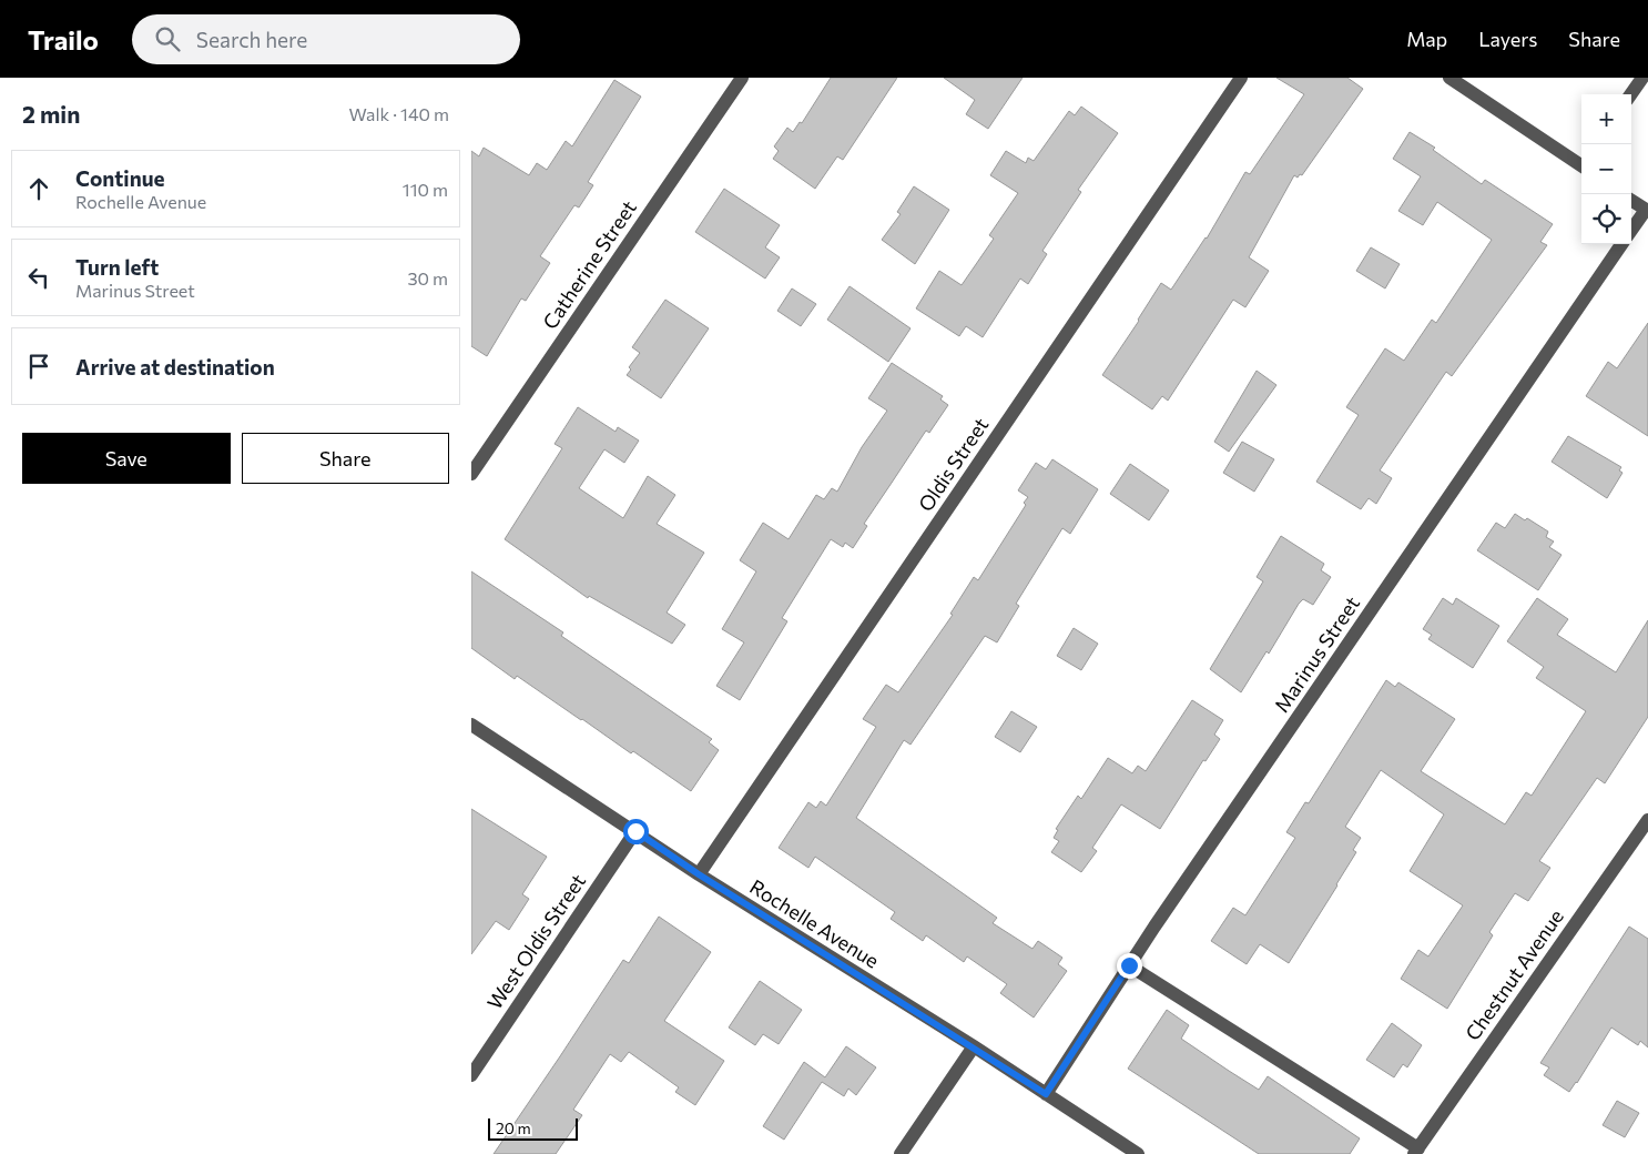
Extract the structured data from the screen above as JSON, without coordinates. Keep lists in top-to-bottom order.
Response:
{
  "streets": {
    "street": [
      "Catherine Street",
      "Oldis Street",
      "Marinus Street",
      "Rochelle Avenue",
      "West Oldis Street",
      "Chestnut Avenue"
    ]
  },
  "crossings": [
    ["Oldis Street", "Rochelle Avenue"],
    ["Marinus Street", "Rochelle Avenue"],
    ["Rochelle Avenue", "West Oldis Street"]
  ],
  "scale_bar": "20 m",
  "page": {
    "header": "Trailo",
    "search": "Search here",
    "nav": ["Map", "Layers", "Share"],
    "heading": ["2 min", "Walk · 140 m"],
    "map_buttons": ["+", "−"],
    "list": [
      ["Continue", "Rochelle Avenue", "110 m"],
      ["Turn left", "Marinus Street", "30 m"],
      "Arrive at destination"
    ],
    "buttons": ["Save", "Share"],
    "scale": "20 m"
  }
}
